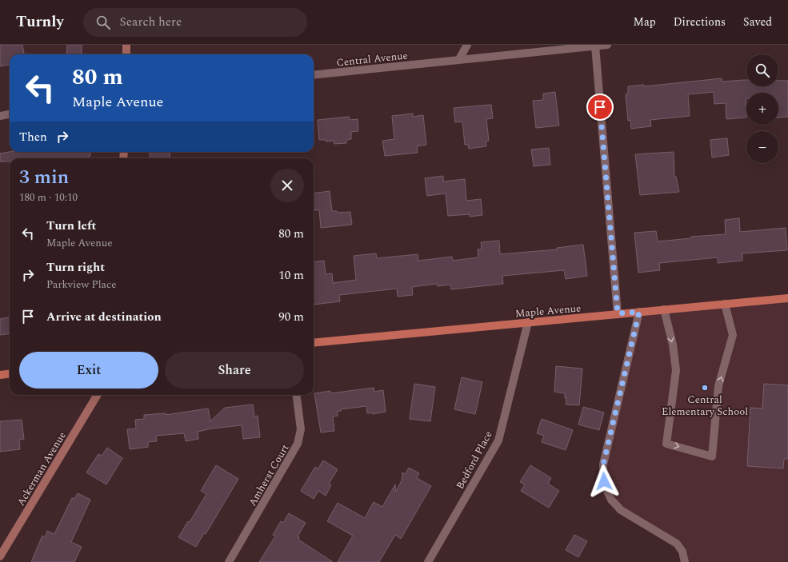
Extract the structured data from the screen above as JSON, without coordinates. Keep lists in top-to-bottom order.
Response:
{
  "streets": {
    "main road": ["Maple Avenue"],
    "street": [
      "Central Avenue",
      "Bedford Place",
      "Ackerman Avenue",
      "Amherst Court"
    ]
  },
  "crossings": [
    ["Maple Avenue", "Bedford Place"]
  ],
  "places": ["Central Elementary School"],
  "page": {
    "header": "Turnly",
    "search": "Search here",
    "nav": ["Map", "Directions", "Saved"],
    "map_buttons": ["+", "−"],
    "turn": ["80 m", "Maple Avenue"],
    "then": "Then",
    "heading": ["3 min", "180 m · 10:10"],
    "list": [
      {
        "name": "Turn left",
        "note": "Maple Avenue",
        "value": "80 m"
      },
      {
        "name": "Turn right",
        "note": "Parkview Place",
        "value": "10 m"
      },
      {
        "name": "Arrive at destination",
        "value": "90 m"
      }
    ],
    "buttons": ["Exit", "Share"]
  }
}
